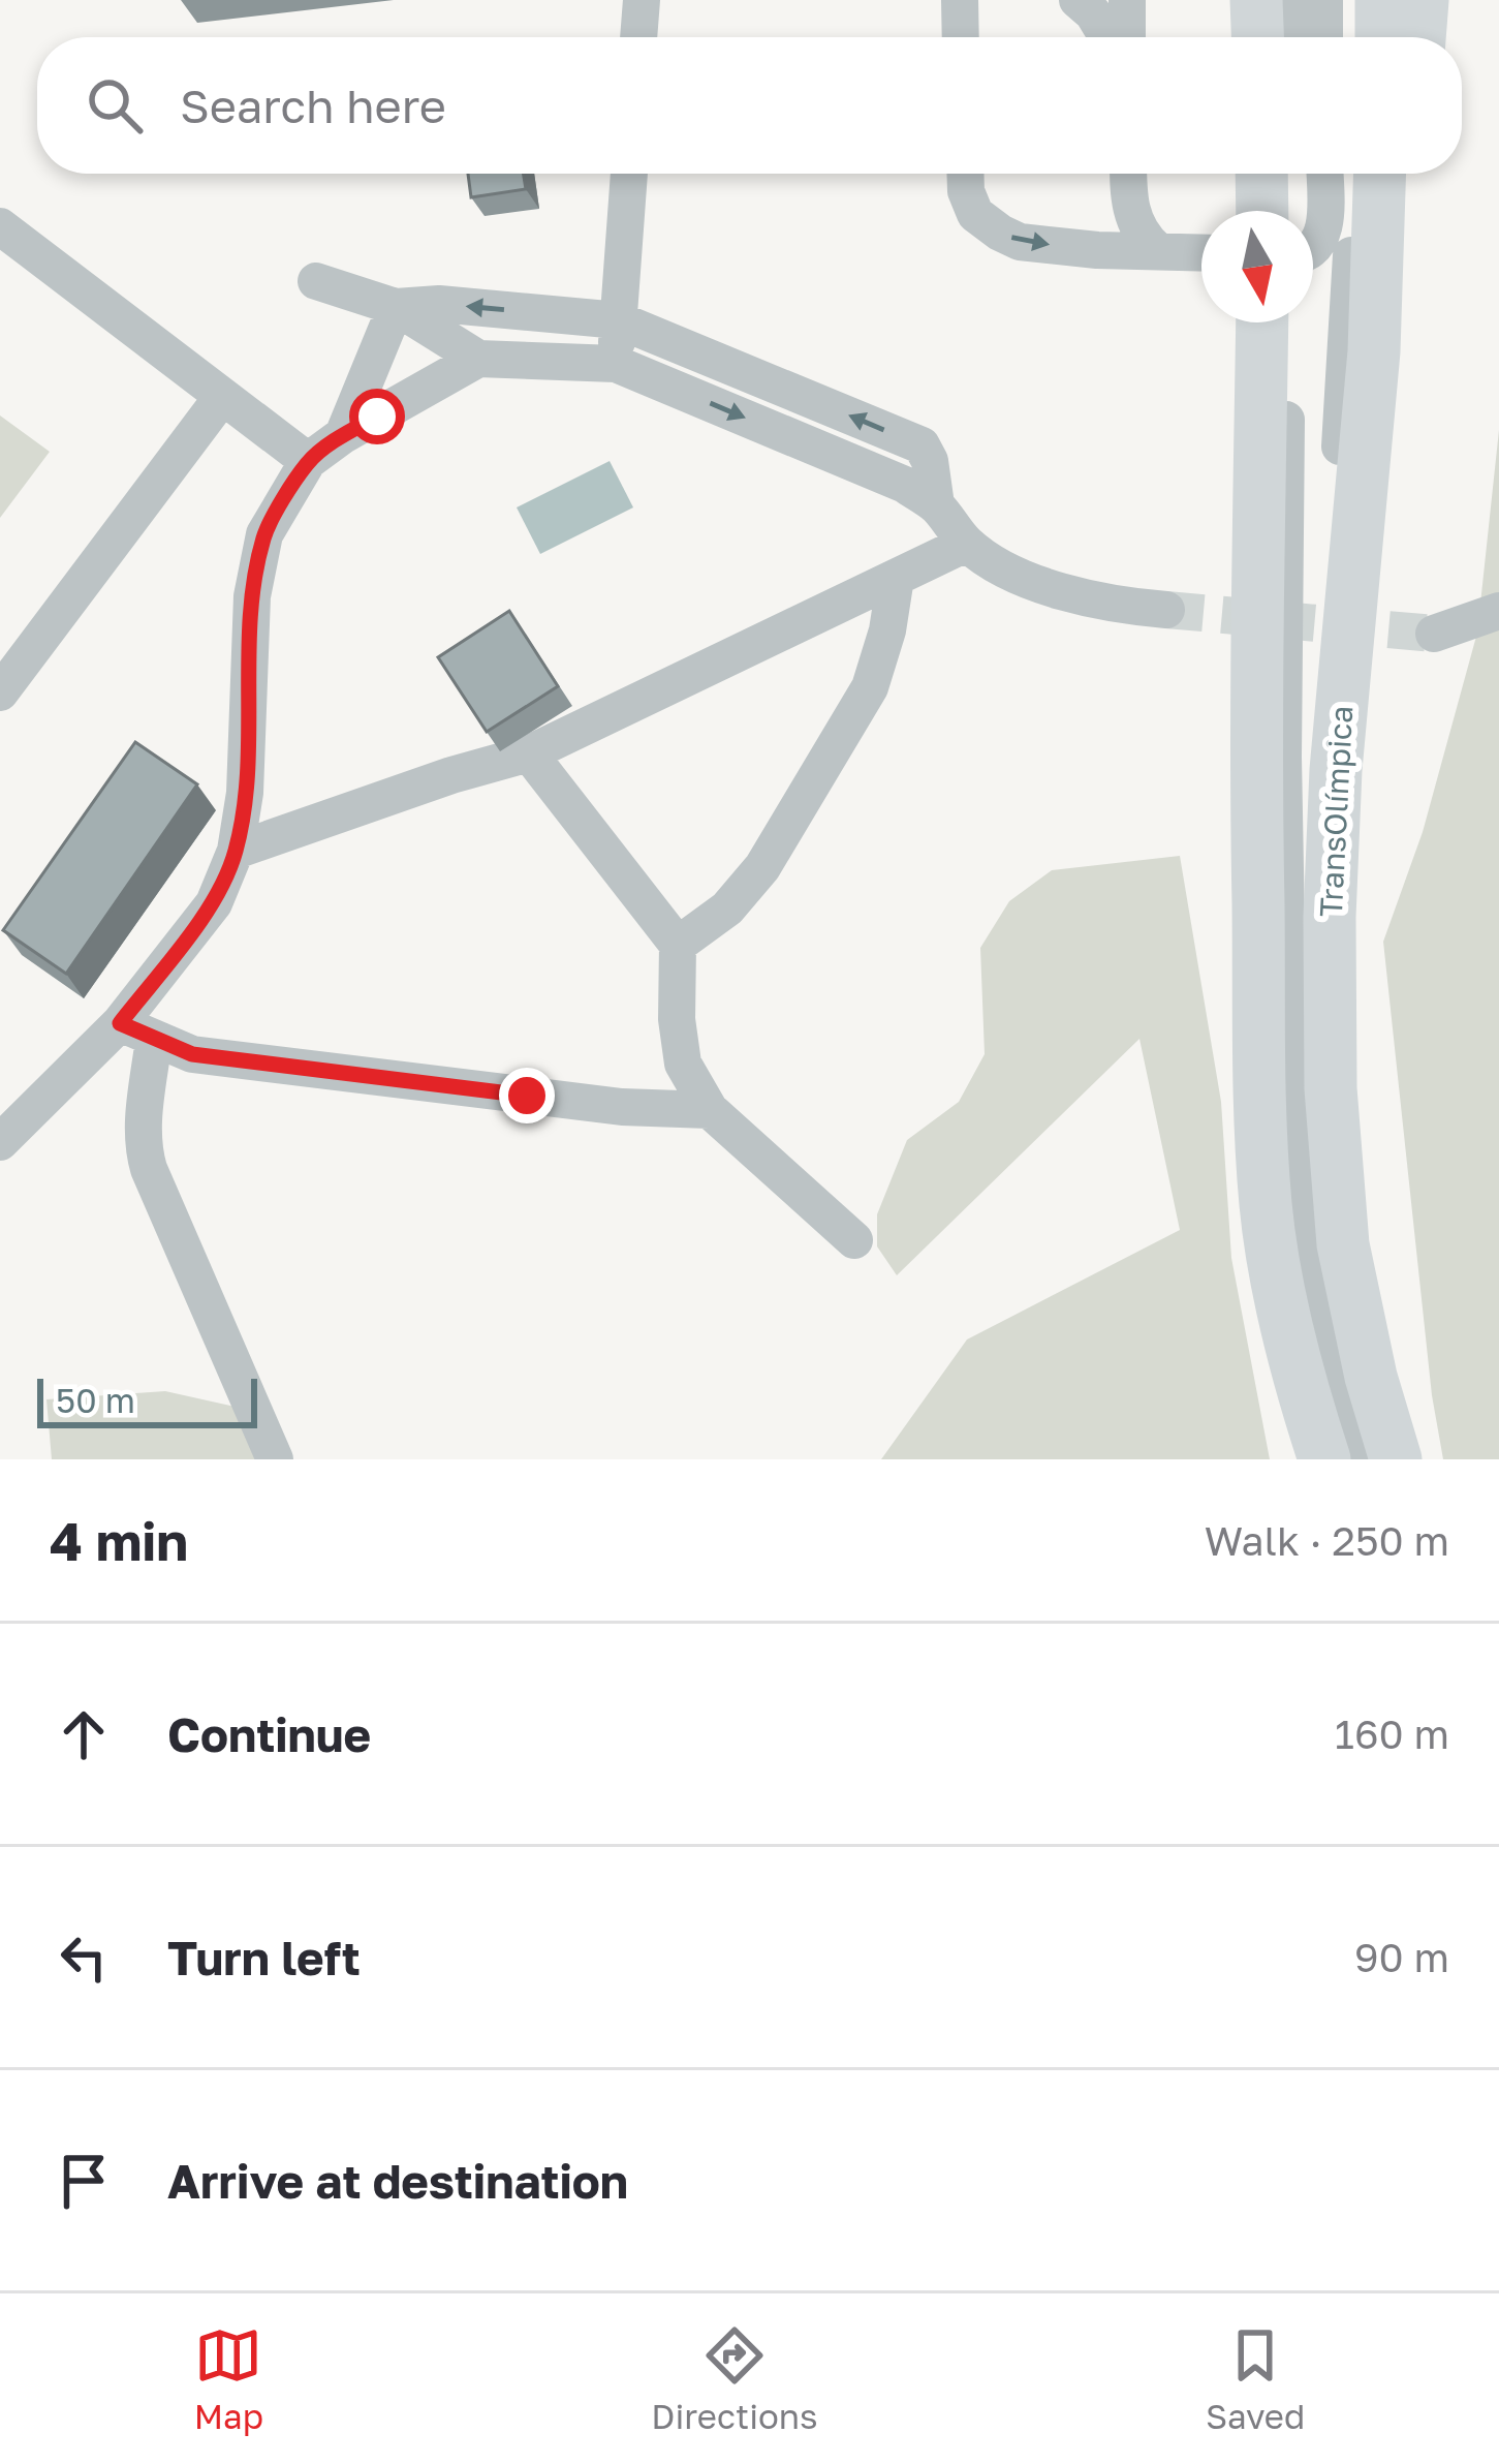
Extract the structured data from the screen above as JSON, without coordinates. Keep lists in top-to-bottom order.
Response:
{
  "streets": {
    "highway": ["TransOlímpica"]
  },
  "scale_bar": "50 m",
  "north": "bottom",
  "page": {
    "search": "Search here",
    "scale": "50 m",
    "heading": ["4 min", "Walk · 250 m"],
    "list": [
      ["Continue", "160 m"],
      ["Turn left", "90 m"],
      "Arrive at destination"
    ],
    "nav": ["Map", "Directions", "Saved"]
  }
}
